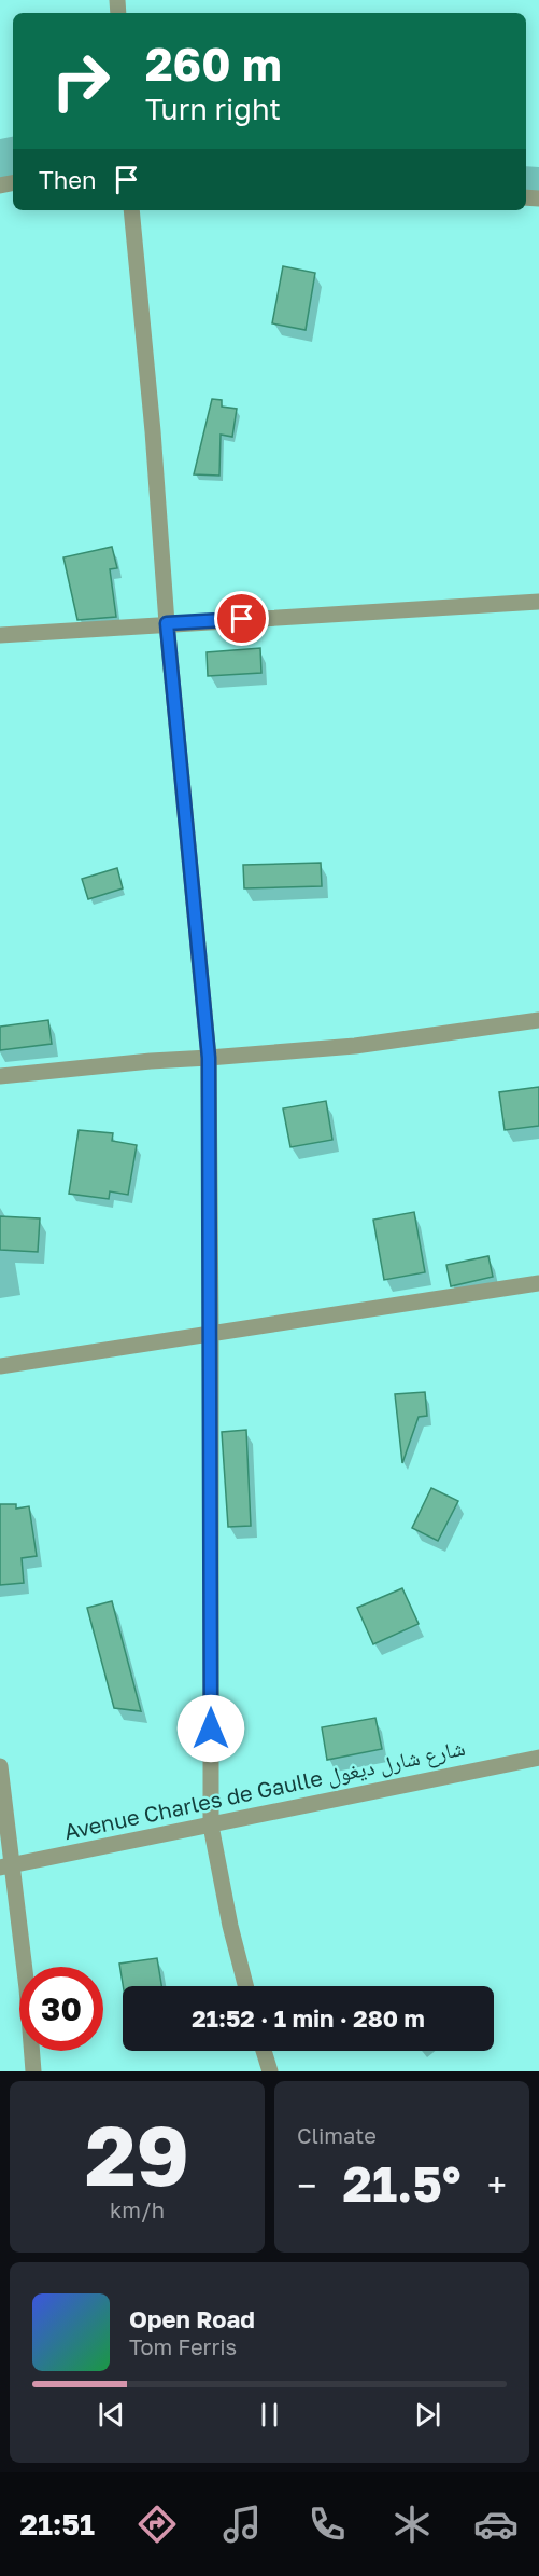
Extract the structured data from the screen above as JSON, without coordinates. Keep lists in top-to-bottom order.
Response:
{
  "streets": {
    "street": ["Avenue Charles de Gaulle شارع شارل ديغول"]
  },
  "page": {
    "turn": ["260 m", "Turn right"],
    "then": "Then",
    "limit": "30",
    "trip": "21:52 · 1 min · 280 m",
    "tile": [
      ["29", "km/h"],
      "Climate"
    ],
    "heat": ["−", "21.5°", "+"],
    "song": ["Open Road", "Tom Ferris"],
    "tabs": "21:51"
  }
}
